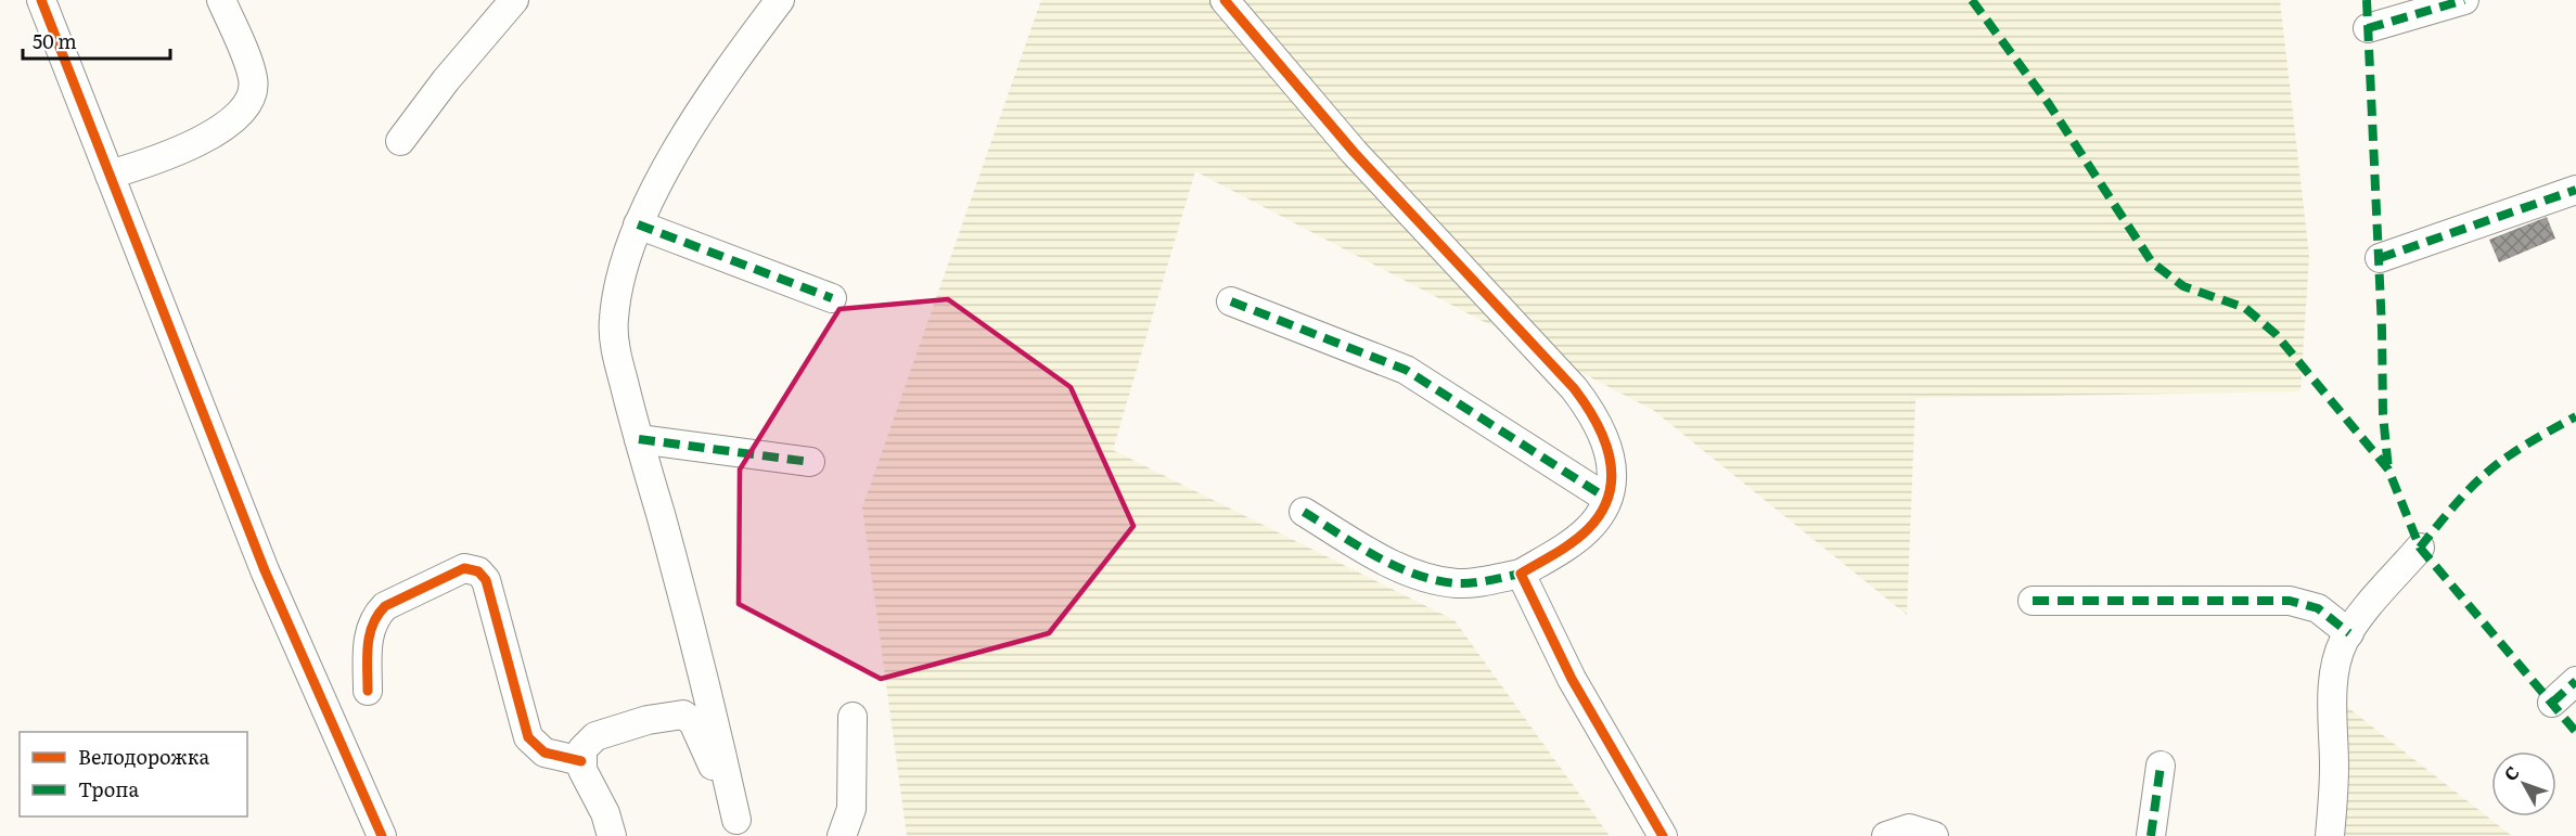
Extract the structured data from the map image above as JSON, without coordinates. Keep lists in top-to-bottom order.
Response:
{
  "legend": ["Велодорожка", "Тропа"],
  "scale_bar": "50 m",
  "north": "top left"
}
